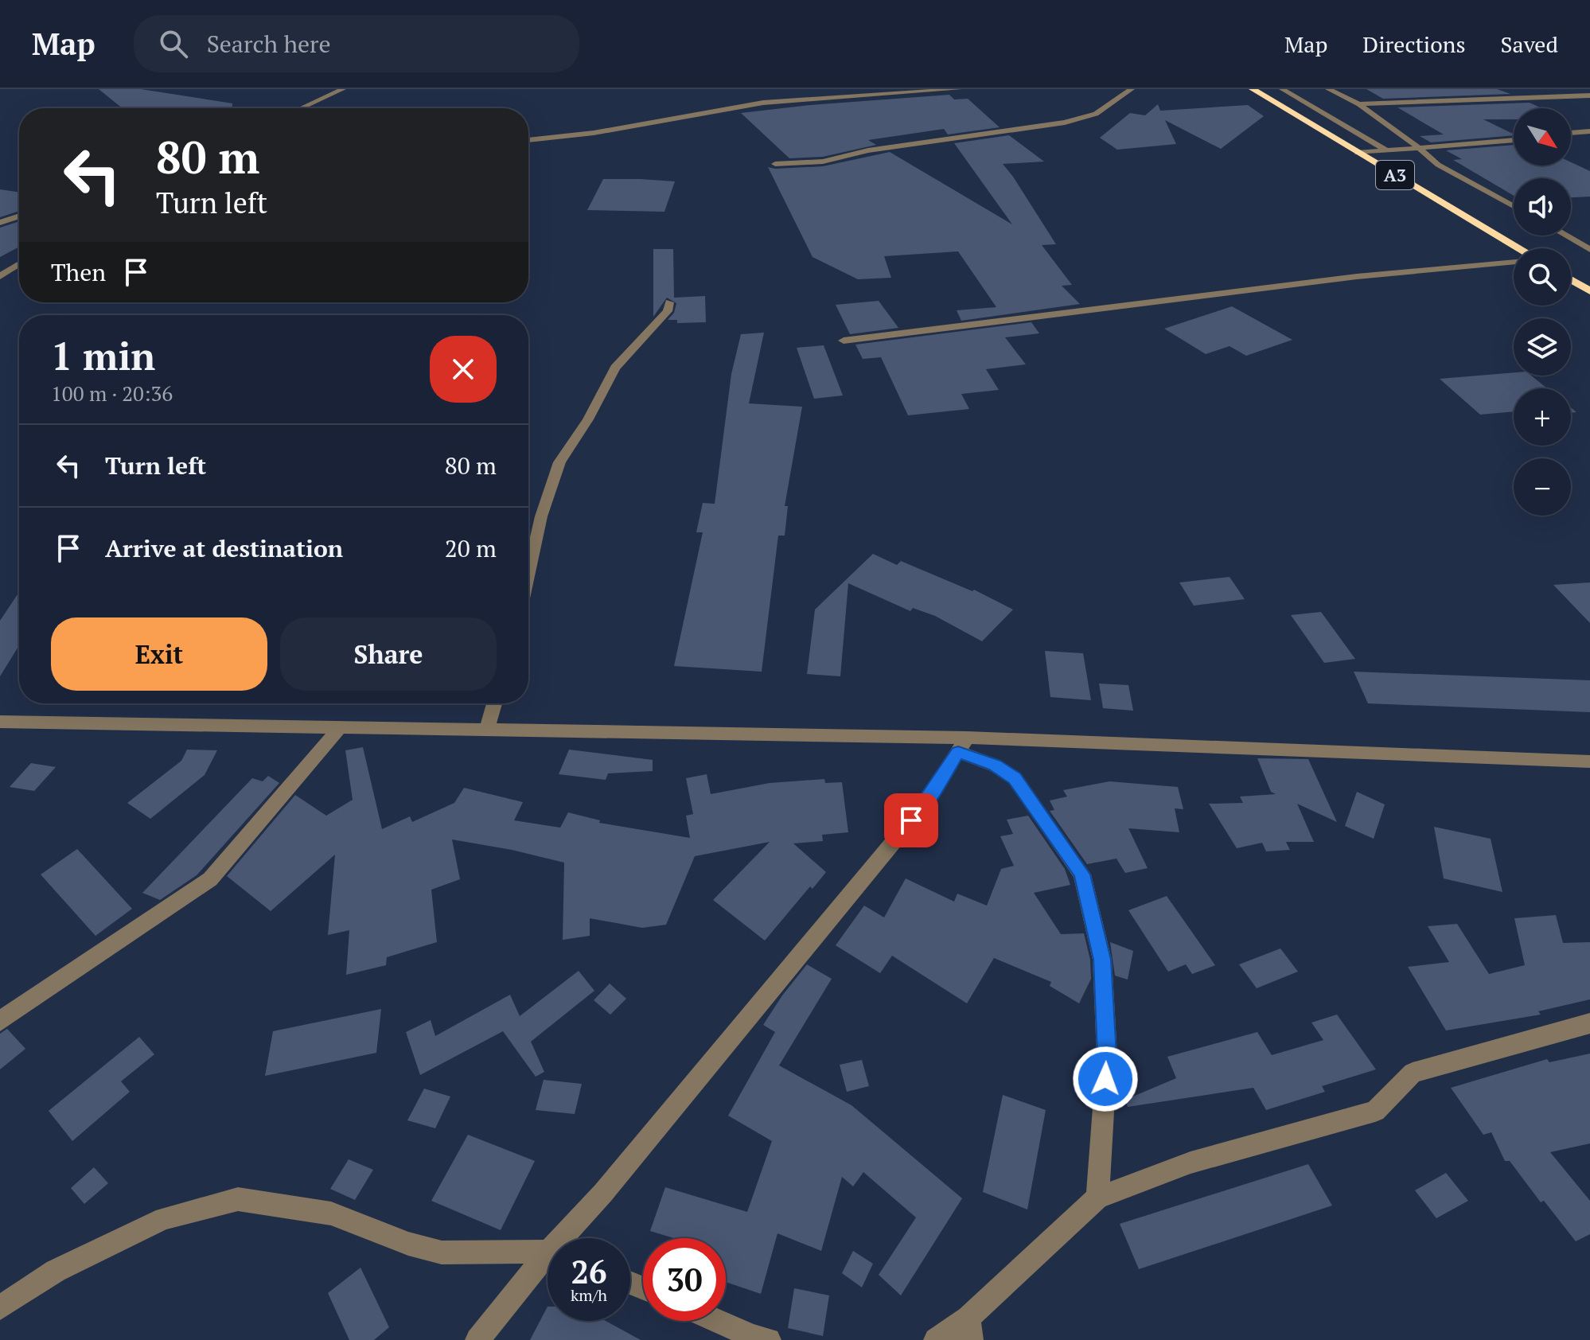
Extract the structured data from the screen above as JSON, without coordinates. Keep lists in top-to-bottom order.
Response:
{
  "streets": {
    "highway": ["A3"]
  },
  "north": "bottom right",
  "page": {
    "header": "Map",
    "search": "Search here",
    "nav": ["Map", "Directions", "Saved"],
    "map_buttons": ["+", "−"],
    "turn": ["80 m", "Turn left"],
    "then": "Then",
    "heading": ["1 min", "100 m · 20:36"],
    "list": [
      {
        "name": "Turn left",
        "value": "80 m"
      },
      {
        "name": "Arrive at destination",
        "value": "20 m"
      }
    ],
    "buttons": ["Exit", "Share"],
    "speed": "26 km/h",
    "limit": "30"
  }
}
